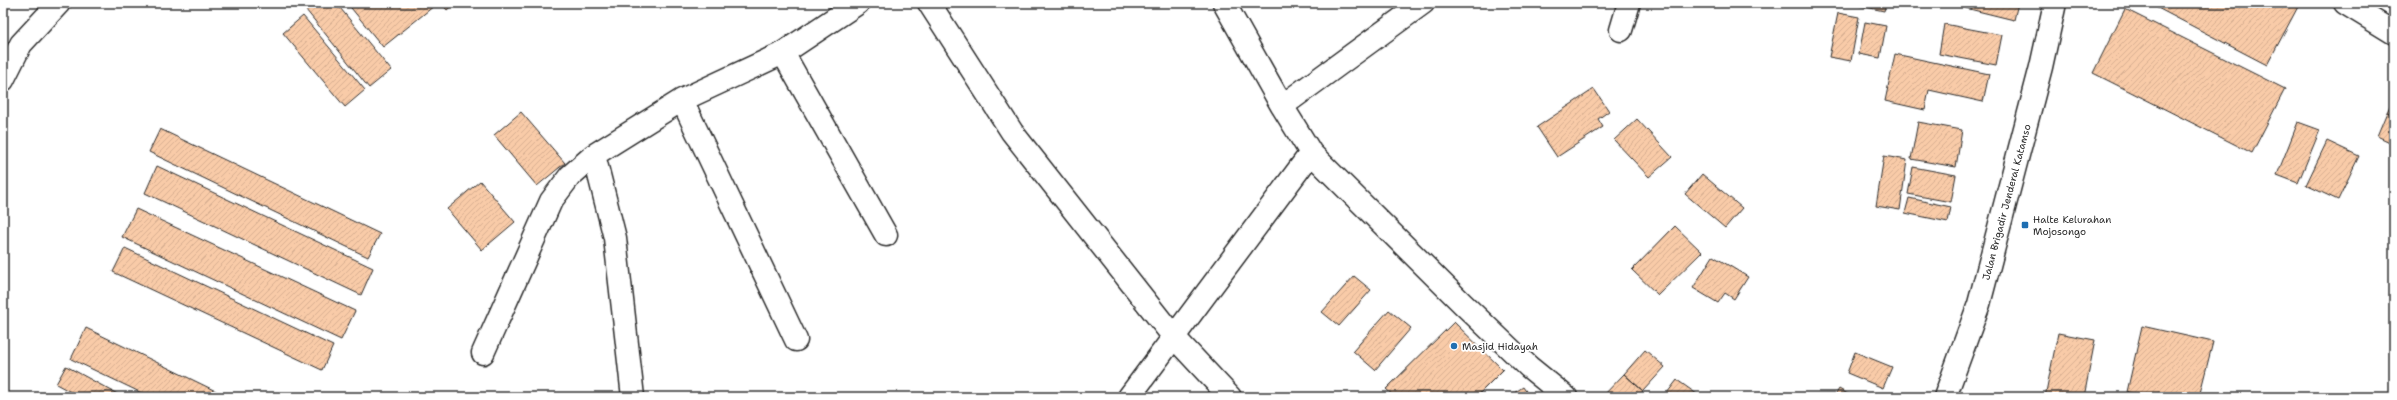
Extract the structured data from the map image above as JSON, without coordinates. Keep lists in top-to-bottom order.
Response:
{
  "streets": {
    "street": ["Jalan Brigadir Jenderal Katamso"]
  },
  "places": {
    "transit": ["Halte Kelurahan Mojosongo"],
    "other": ["Masjid Hidayah"]
  }
}
